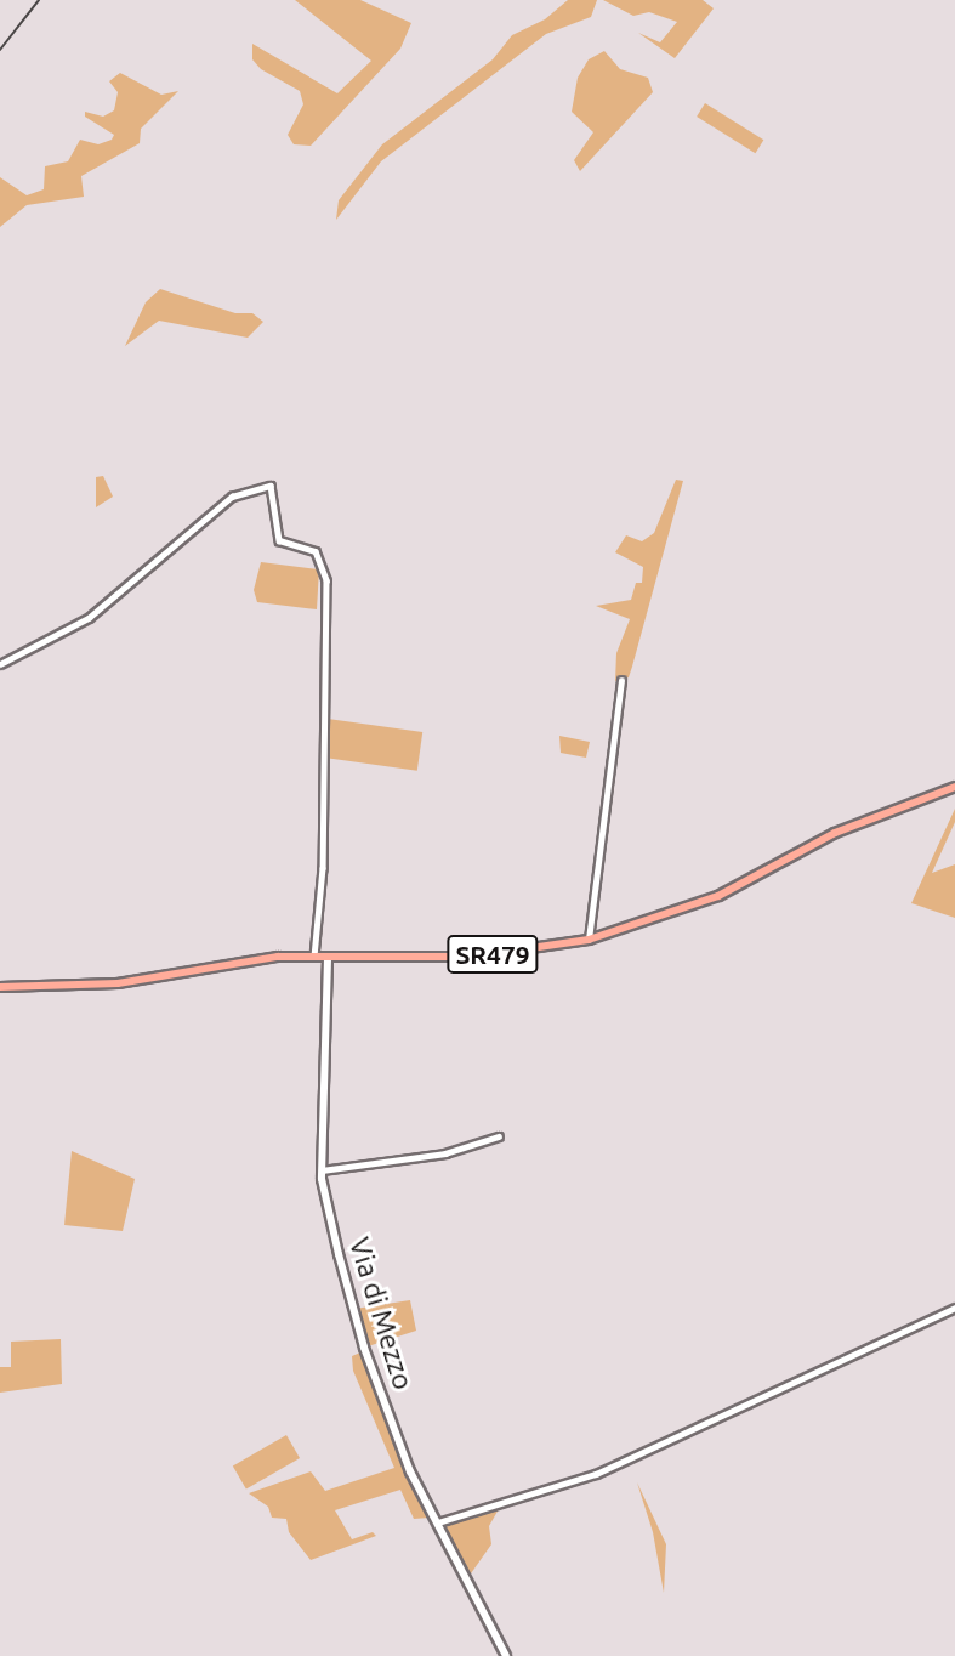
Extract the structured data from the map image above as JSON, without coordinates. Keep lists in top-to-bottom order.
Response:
{
  "streets": {
    "main road": ["SR479", "Via di Mezzo"]
  },
  "crossings": [
    ["SR479", "Via di Mezzo"]
  ]
}
